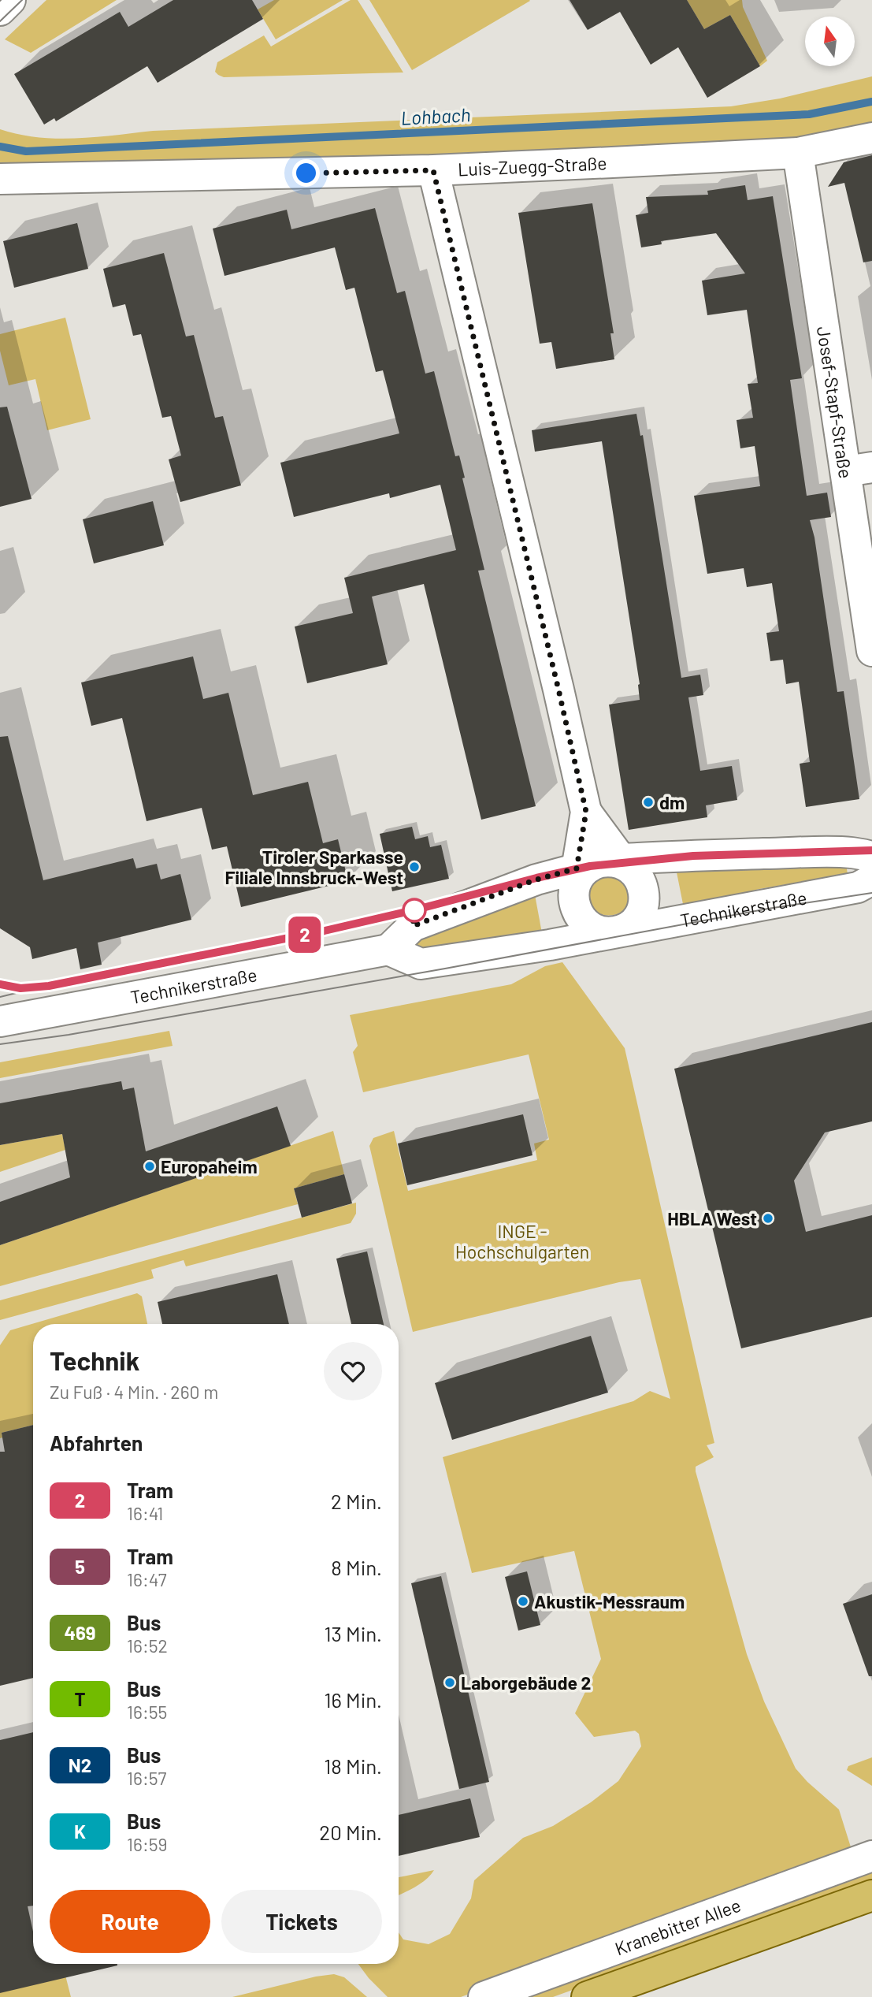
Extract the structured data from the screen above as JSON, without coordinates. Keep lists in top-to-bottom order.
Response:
{
  "streets": {
    "main road": ["Kranebitter Allee"],
    "street": ["Luis-Zuegg-Straße", "Josef-Stapf-Straße", "Technikerstraße"]
  },
  "crossings": [
    ["Luis-Zuegg-Straße", "Josef-Stapf-Straße"]
  ],
  "water": ["Lohbach"],
  "parks": ["INGE - Hochschulgarten"],
  "places": [
    "dm",
    "Tiroler Sparkasse Filiale Innsbruck-West",
    "Europaheim",
    "HBLA West",
    "Akustik-Messraum",
    "Laborgebäude 2"
  ],
  "lines": ["tram line 2"],
  "north": "top",
  "page": {
    "on_map": "2",
    "heading": [
      ["Technik", "Zu Fuß · 4 Min. · 260 m"],
      "Abfahrten"
    ],
    "list": [
      {
        "mark": "2",
        "name": "Tram",
        "note": "16:41",
        "value": "2 Min."
      },
      {
        "mark": "5",
        "name": "Tram",
        "note": "16:47",
        "value": "8 Min."
      },
      {
        "mark": "469",
        "name": "Bus",
        "note": "16:52",
        "value": "13 Min."
      },
      {
        "mark": "T",
        "name": "Bus",
        "note": "16:55",
        "value": "16 Min."
      },
      {
        "mark": "N2",
        "name": "Bus",
        "note": "16:57",
        "value": "18 Min."
      },
      {
        "mark": "K",
        "name": "Bus",
        "note": "16:59",
        "value": "20 Min."
      }
    ],
    "buttons": ["Route", "Tickets"]
  }
}
